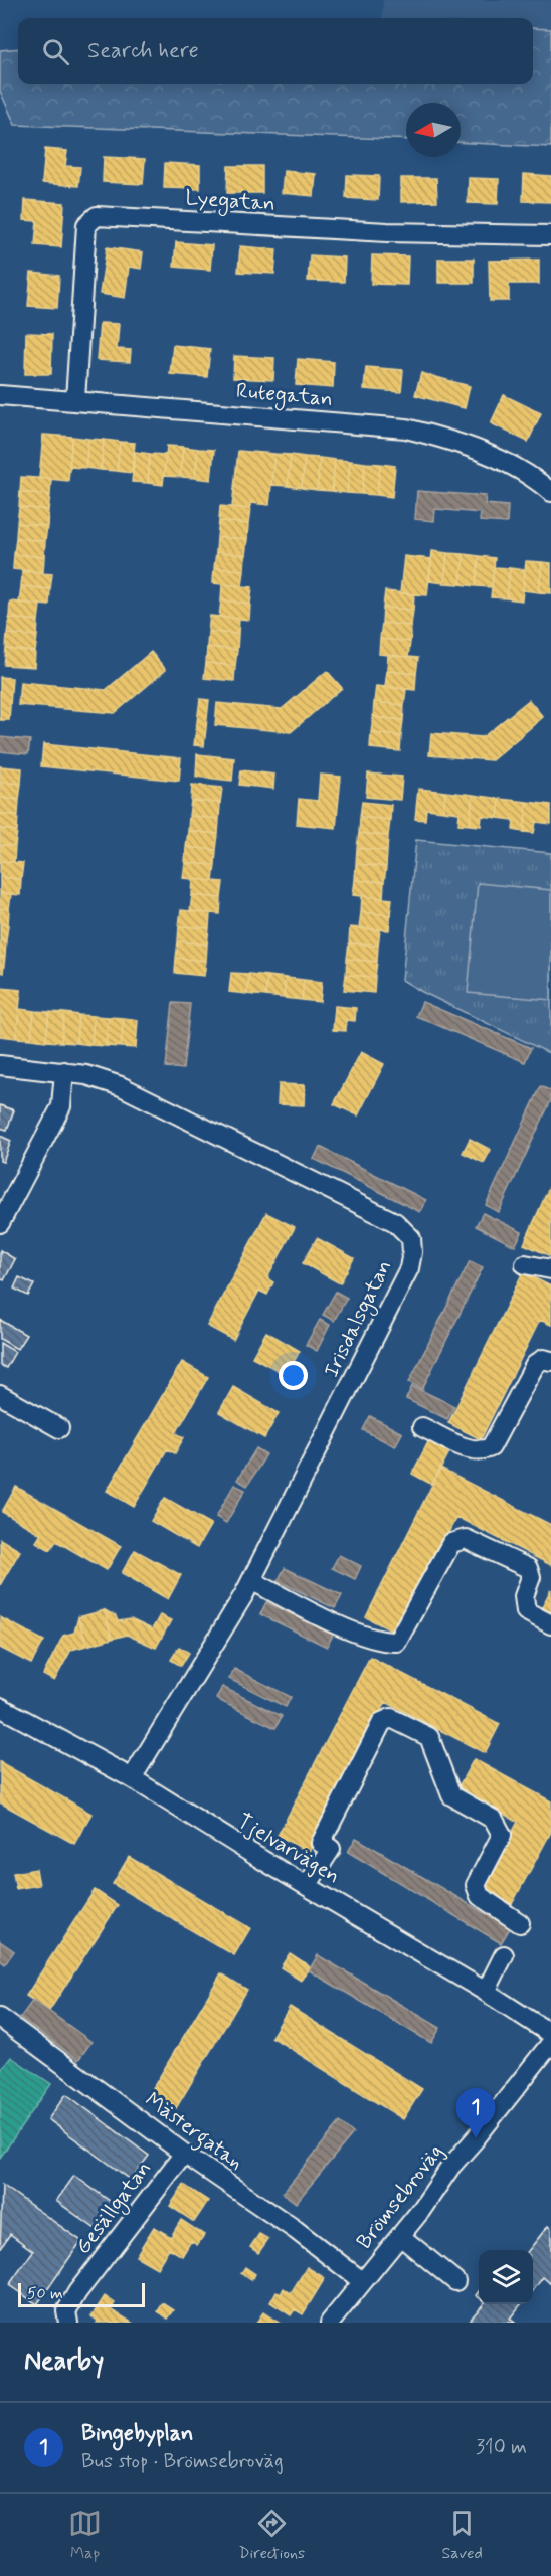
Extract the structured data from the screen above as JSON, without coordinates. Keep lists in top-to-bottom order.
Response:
{
  "streets": {
    "street": [
      "Lyegatan",
      "Rutegatan",
      "Irisdalsgatan",
      "Tjelvarvägen",
      "Mästergatan",
      "Brömsebroväg",
      "Gesällgatan"
    ]
  },
  "crossings": [
    ["Lyegatan", "Rutegatan"],
    ["Irisdalsgatan", "Tjelvarvägen"],
    ["Mästergatan", "Brömsebroväg"],
    ["Mästergatan", "Gesällgatan"]
  ],
  "scale_bar": "50 m",
  "north": "left",
  "page": {
    "search": "Search here",
    "pins": "1",
    "scale": "50 m",
    "heading": "Nearby",
    "list": [
      {
        "mark": "1",
        "name": "Bingebyplan",
        "note": "Bus stop · Brömsebroväg",
        "value": "310 m"
      }
    ],
    "nav": ["Map", "Directions", "Saved"]
  }
}
